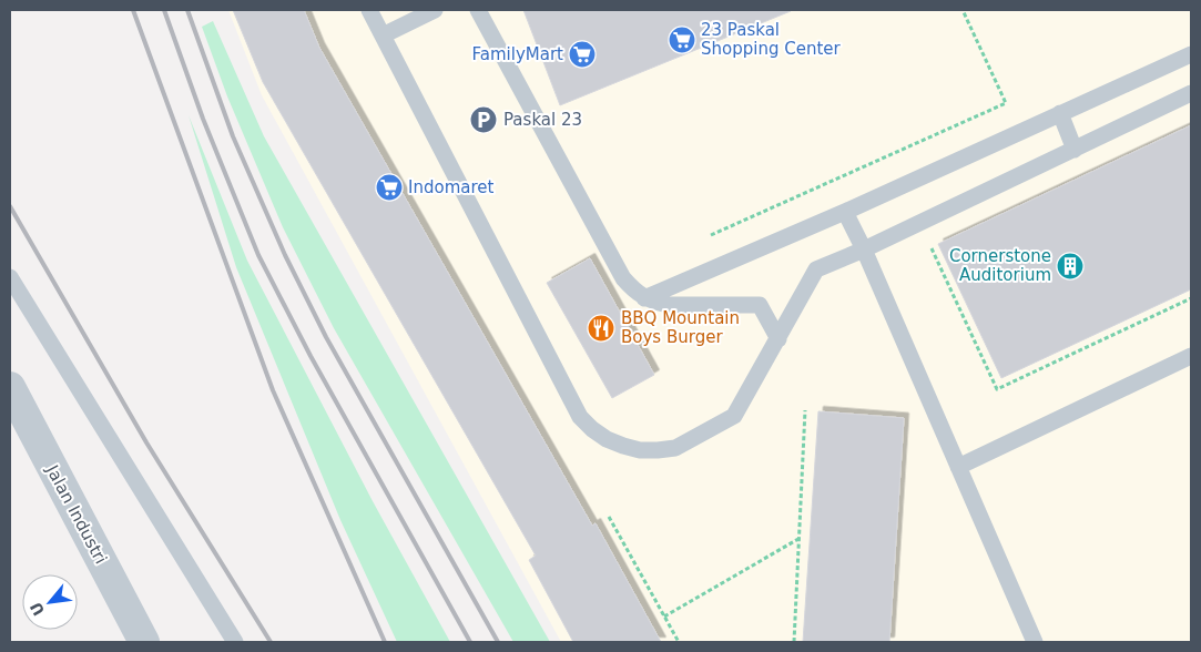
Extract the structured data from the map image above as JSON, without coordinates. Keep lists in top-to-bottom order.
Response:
{
  "streets": {
    "street": ["Jalan Industri"]
  },
  "places": {
    "supermarket": ["23 Paskal Shopping Center", "FamilyMart", "Indomaret"],
    "parking": ["Paskal 23"],
    "building": ["Cornerstone Auditorium"],
    "restaurant": ["BBQ Mountain Boys Burger"]
  },
  "north": "bottom left"
}
